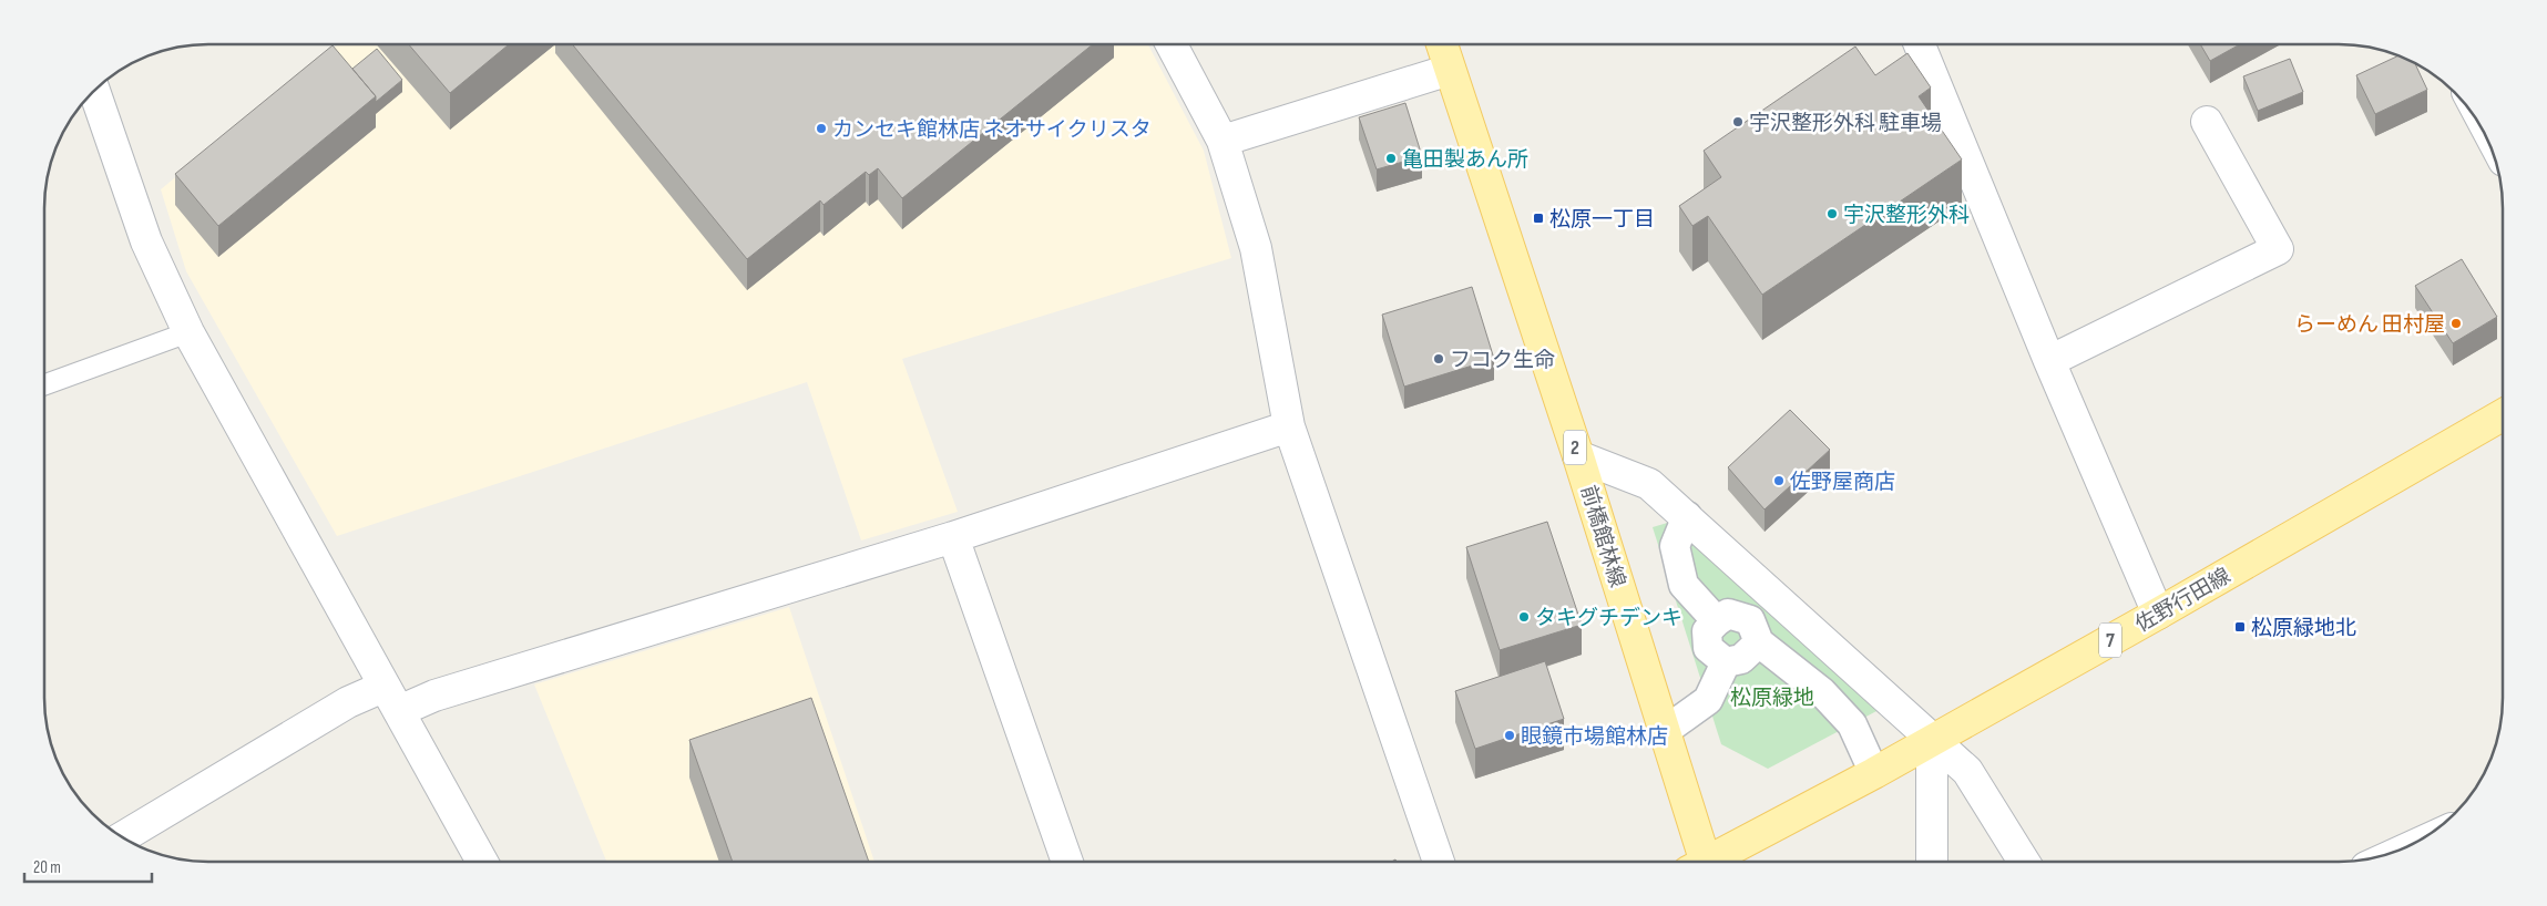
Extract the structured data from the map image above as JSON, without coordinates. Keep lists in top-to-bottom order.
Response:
{
  "streets": {
    "main road": [
      "2",
      "前橋館林線",
      "佐野行田線",
      "7"
    ]
  },
  "parks": ["松原緑地"],
  "places": {
    "other": [
      "宇沢整形外科 駐車場",
      "カンセキ館林店 ネオサイクリスタ",
      "亀田製あん所",
      "宇沢整形外科",
      "らーめん 田村屋",
      "フコク生命",
      "佐野屋商店",
      "タキグチデンキ",
      "眼鏡市場館林店"
    ],
    "transit": ["松原一丁目", "松原緑地北"]
  },
  "scale_bar": "20 m"
}
